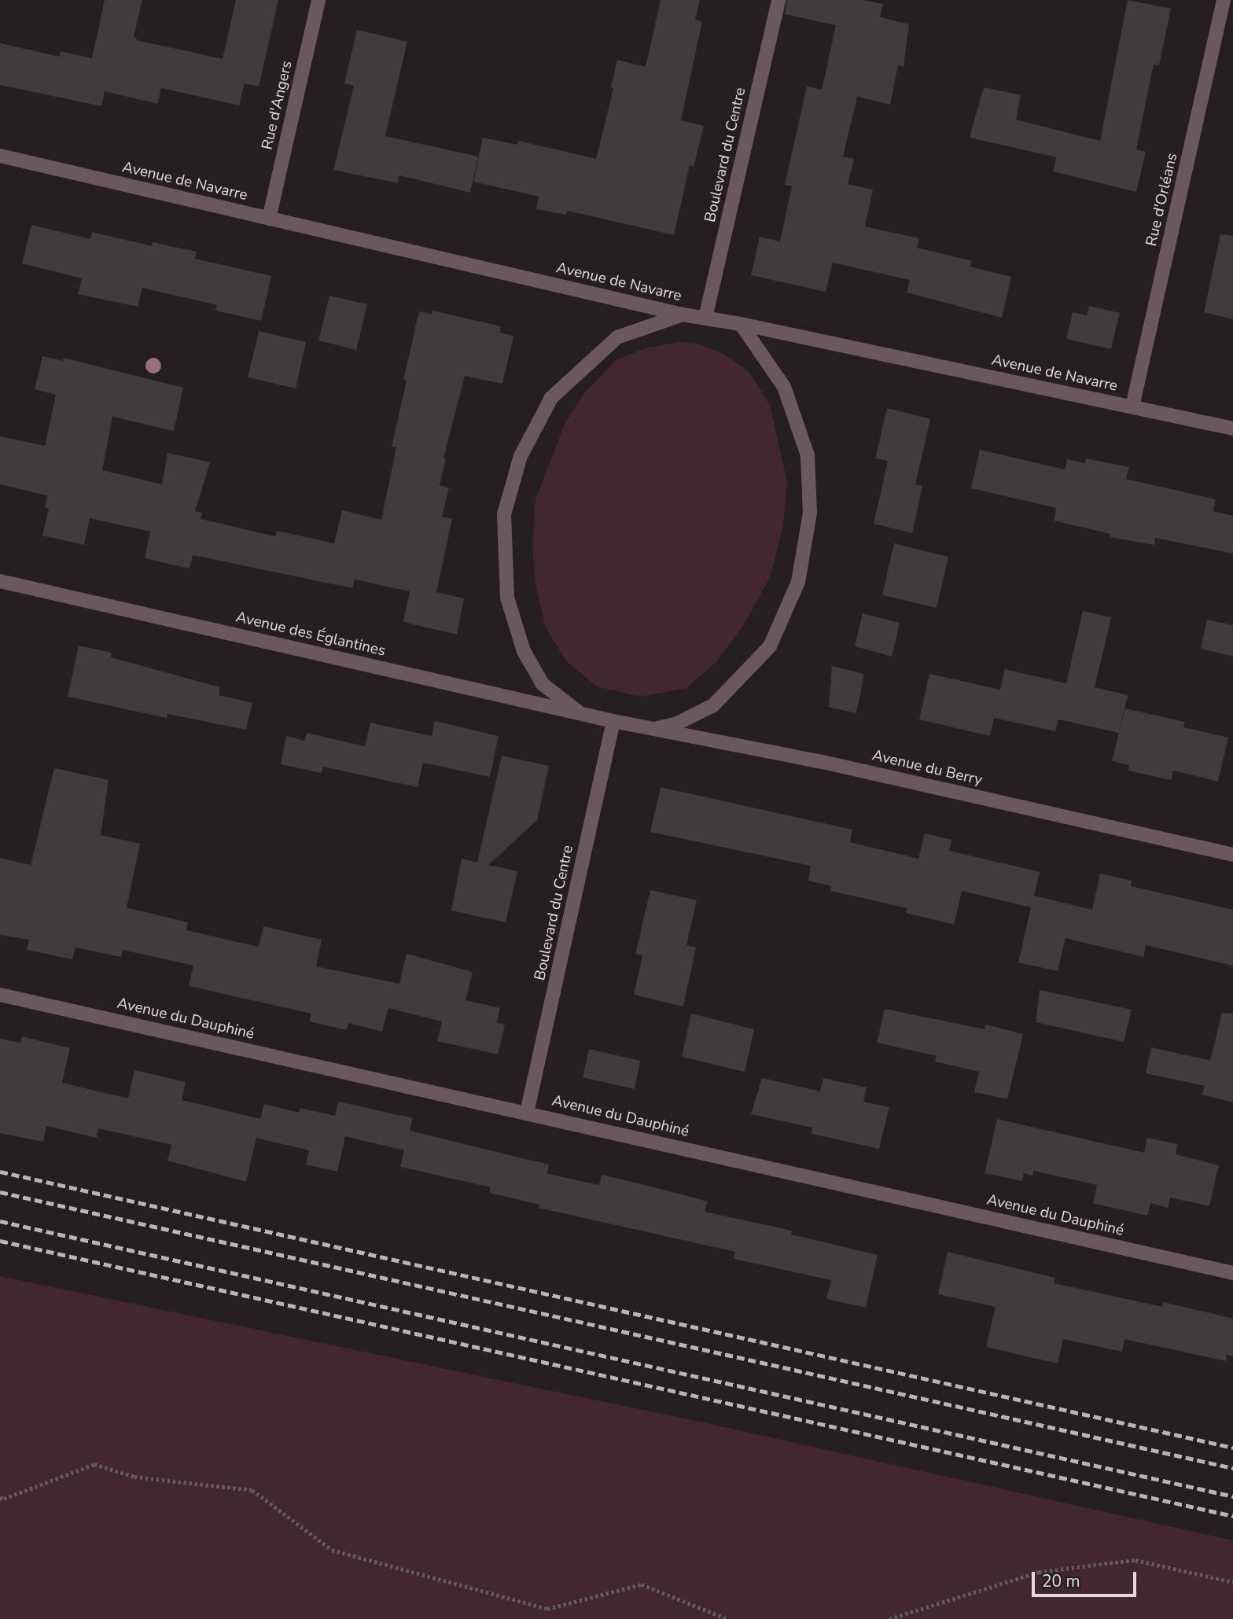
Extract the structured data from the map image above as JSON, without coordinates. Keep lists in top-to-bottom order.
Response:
{
  "streets": {
    "street": [
      "Rue d'Angers",
      "Boulevard du Centre",
      "Avenue de Navarre",
      "Rue d'Orléans",
      "Avenue des Églantines",
      "Avenue du Berry",
      "Avenue du Dauphiné"
    ]
  },
  "crossings": [
    ["Rue d'Angers", "Avenue de Navarre"],
    ["Boulevard du Centre", "Avenue de Navarre"],
    ["Boulevard du Centre", "Avenue des Églantines"],
    ["Boulevard du Centre", "Avenue du Berry"],
    ["Boulevard du Centre", "Avenue du Dauphiné"],
    ["Avenue de Navarre", "Rue d'Orléans"],
    ["Avenue des Églantines", "Avenue du Berry"]
  ],
  "scale_bar": "20 m"
}
